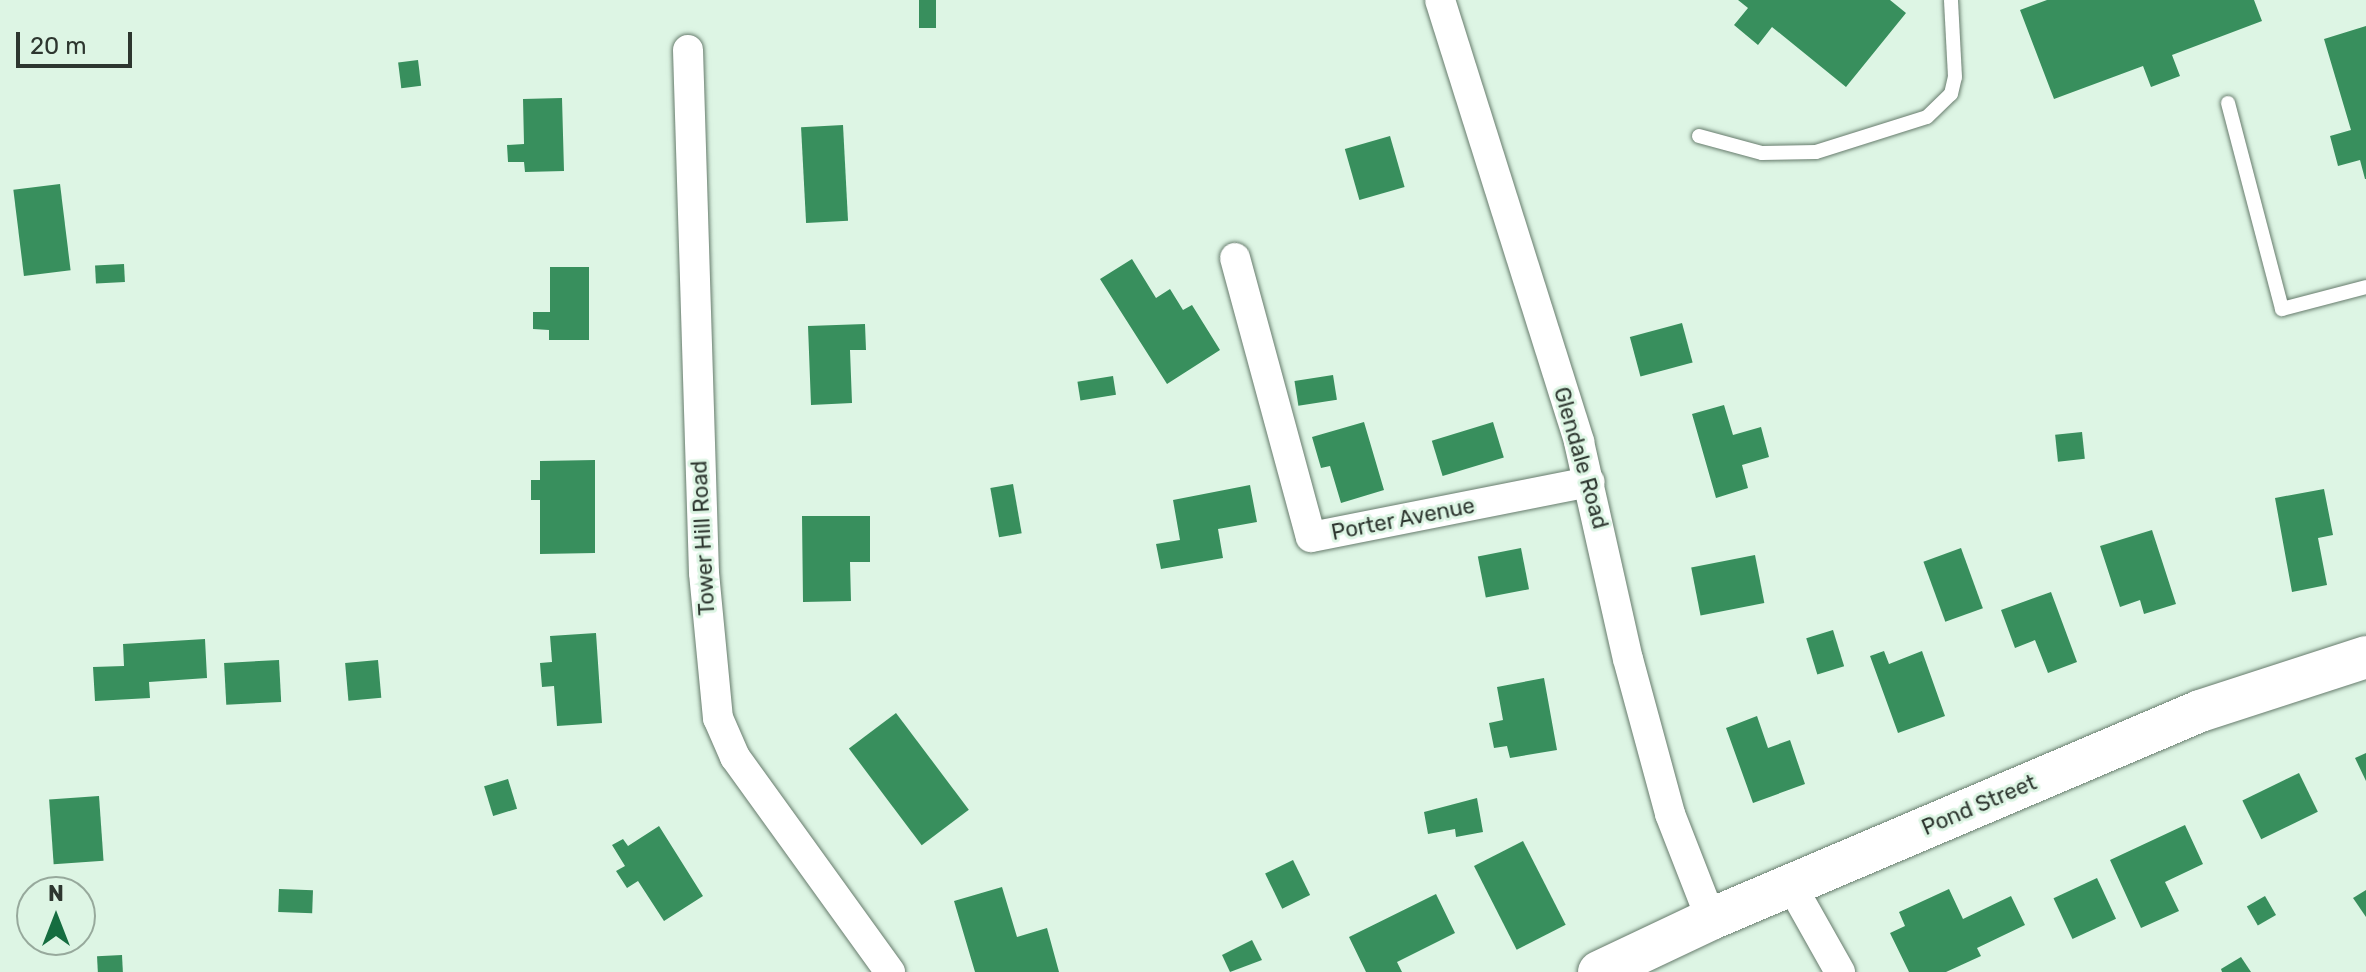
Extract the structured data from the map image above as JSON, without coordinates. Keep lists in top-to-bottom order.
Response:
{
  "streets": {
    "main road": ["Pond Street"],
    "street": ["Glendale Road", "Porter Avenue", "Tower Hill Road"]
  },
  "crossings": [
    ["Glendale Road", "Porter Avenue"],
    ["Glendale Road", "Pond Street"]
  ],
  "scale_bar": "20 m",
  "north": "top"
}
